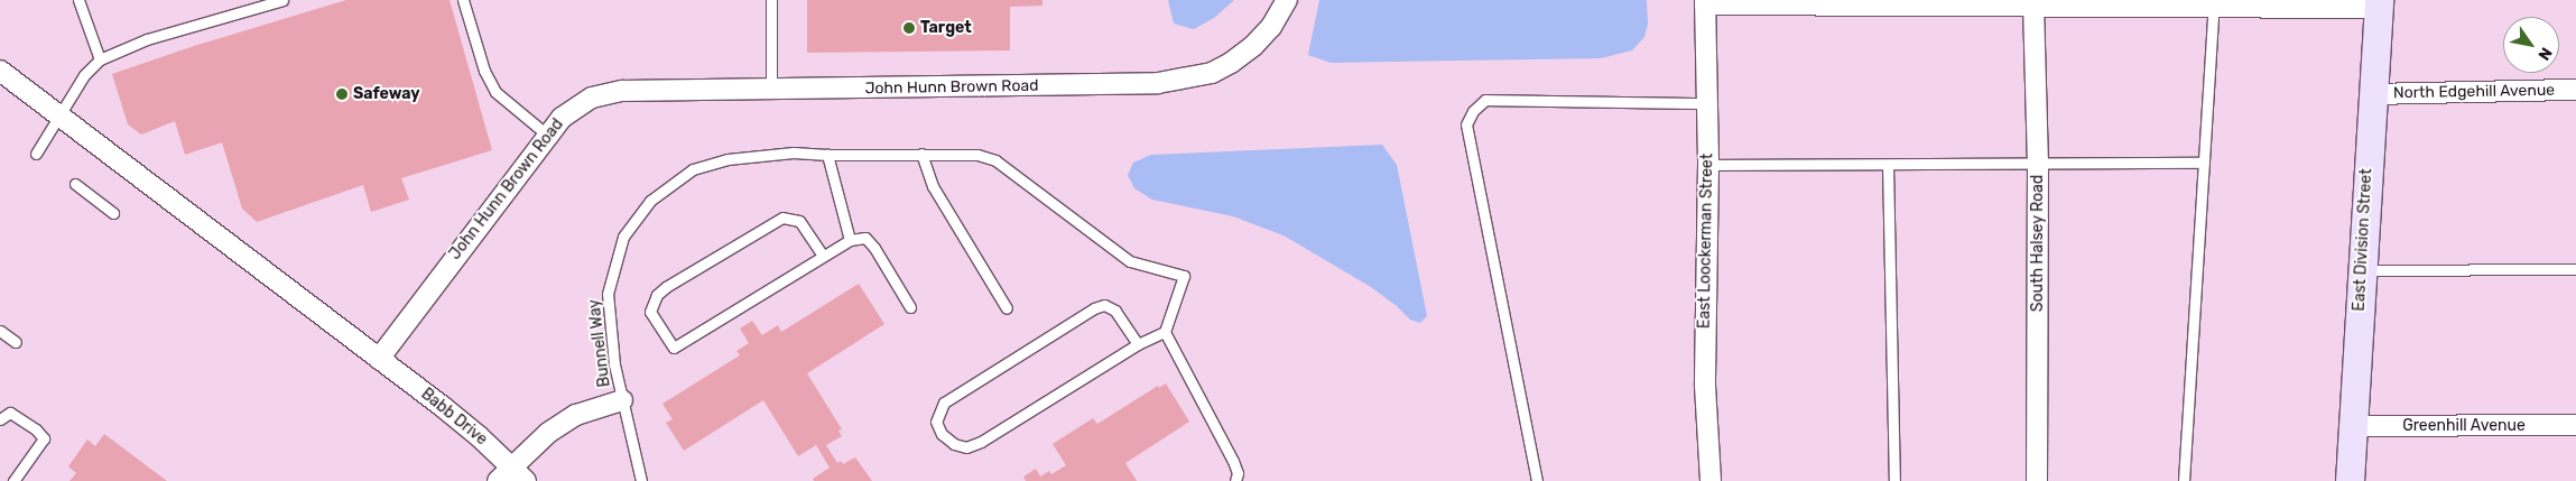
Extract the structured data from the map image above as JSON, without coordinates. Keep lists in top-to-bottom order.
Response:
{
  "streets": {
    "main road": ["East Division Street"],
    "street": [
      "John Hunn Brown Road",
      "North Edgehill Avenue",
      "East Loockerman Street",
      "South Halsey Road",
      "Babb Drive",
      "Greenhill Avenue"
    ],
    "lane": ["Bunnell Way"]
  },
  "crossings": [
    ["John Hunn Brown Road", "Babb Drive"],
    ["North Edgehill Avenue", "East Division Street"],
    ["East Division Street", "Greenhill Avenue"]
  ],
  "places": ["Target", "Safeway"],
  "north": "bottom right"
}
